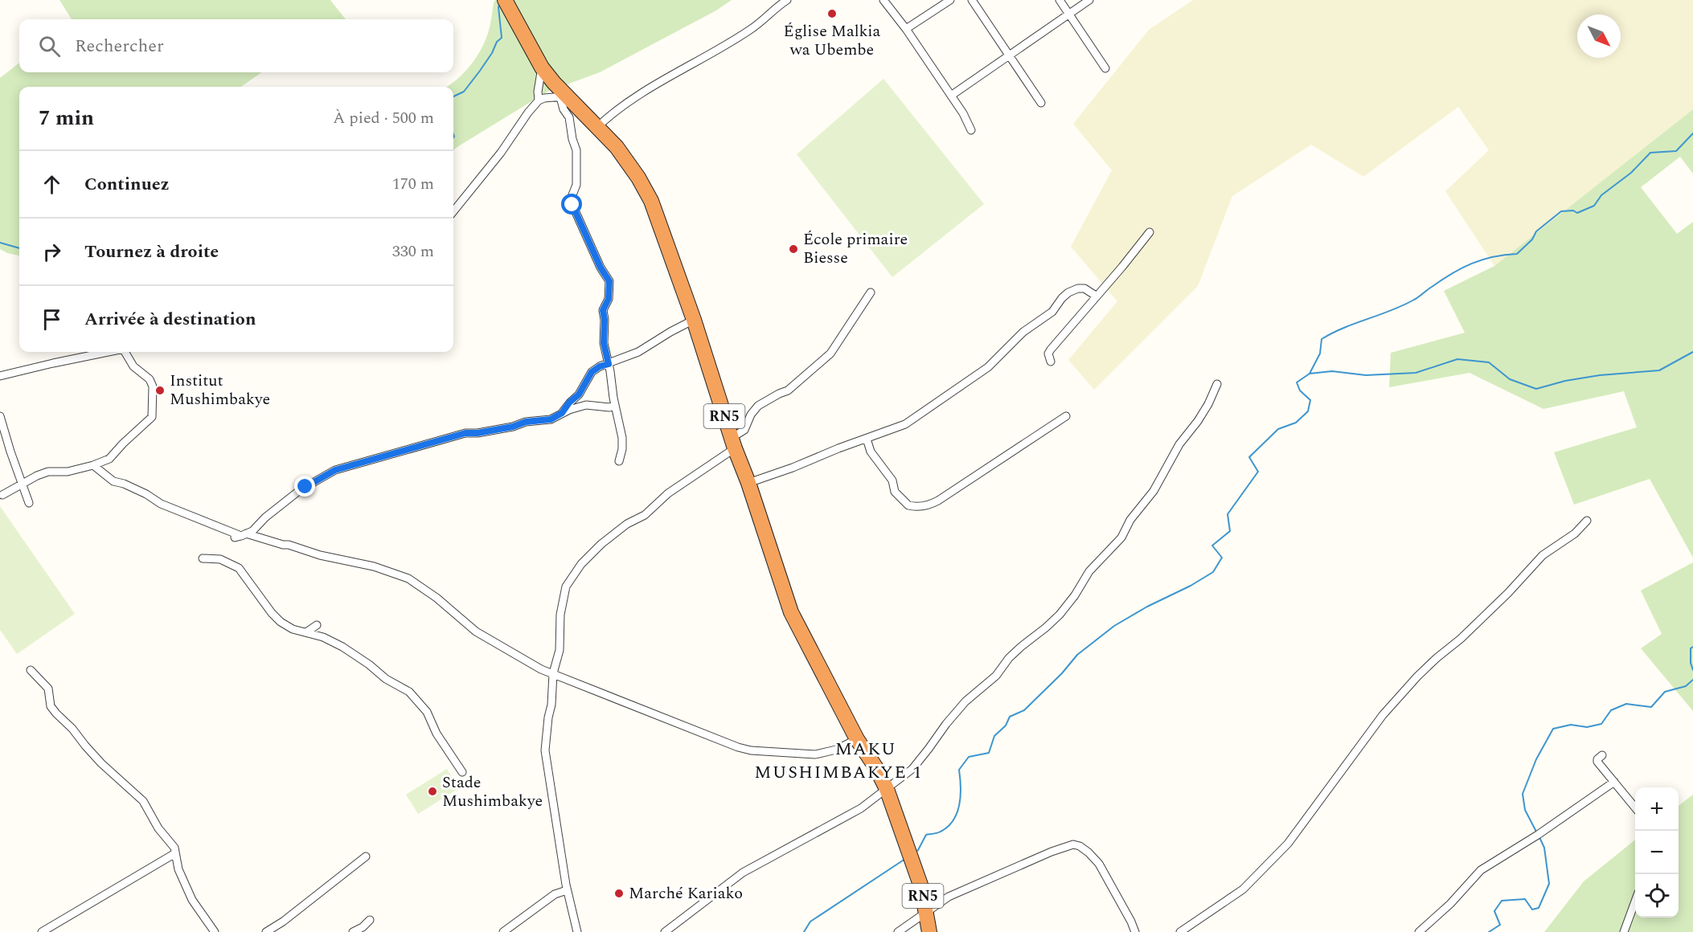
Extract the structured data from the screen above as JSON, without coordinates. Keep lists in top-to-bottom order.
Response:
{
  "streets": {
    "highway": ["RN5"]
  },
  "districts": ["MAKU", "MUSHIMBAKYE 1"],
  "places": [
    "Église Malkia wa Ubembe",
    "École primaire Biesse",
    "Institut Mushimbakye",
    "Stade Mushimbakye",
    "Marché Kariako"
  ],
  "north": "bottom right",
  "page": {
    "search": "Rechercher",
    "heading": ["7 min", "À pied · 500 m"],
    "list": [
      ["Continuez", "170 m"],
      ["Tournez à droite", "330 m"],
      "Arrivée à destination"
    ],
    "map_buttons": ["+", "−"]
  }
}
